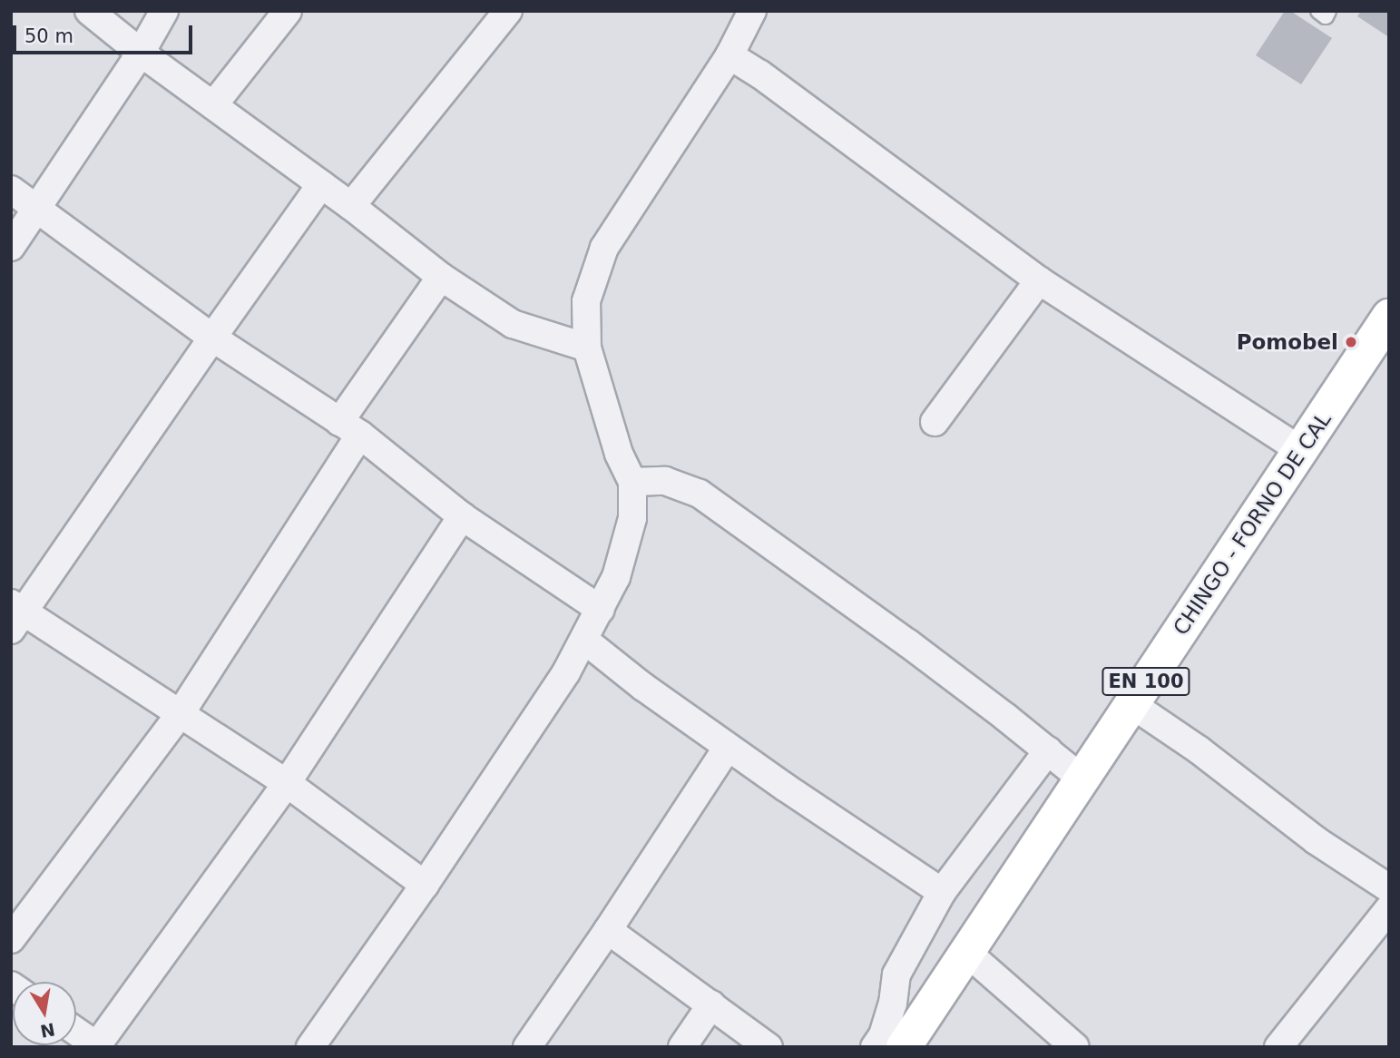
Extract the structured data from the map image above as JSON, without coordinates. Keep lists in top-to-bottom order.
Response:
{
  "streets": {
    "main road": ["CHINGO - FORNO DE CAL", "EN 100"]
  },
  "places": ["Pomobel"],
  "scale_bar": "50 m",
  "north": "bottom"
}
